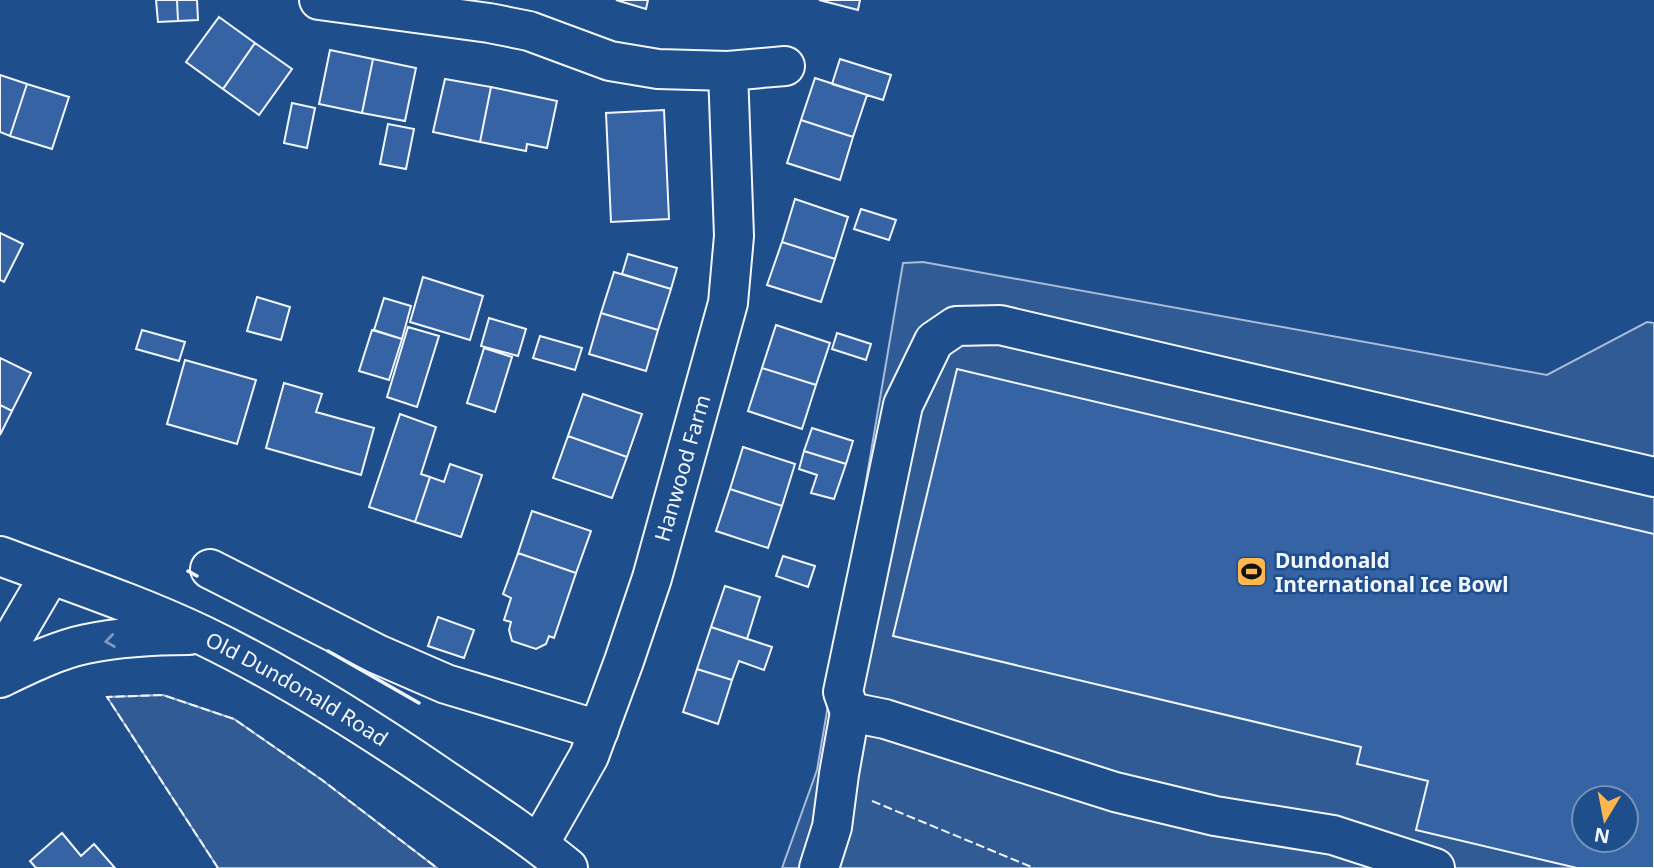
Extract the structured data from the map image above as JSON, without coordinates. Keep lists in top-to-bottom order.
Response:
{
  "streets": {
    "street": ["Hanwood Farm", "Old Dundonald Road"]
  },
  "crossings": [
    ["Hanwood Farm", "Old Dundonald Road"]
  ],
  "places": {
    "sports": ["Dundonald International Ice Bowl"]
  },
  "north": "bottom"
}
